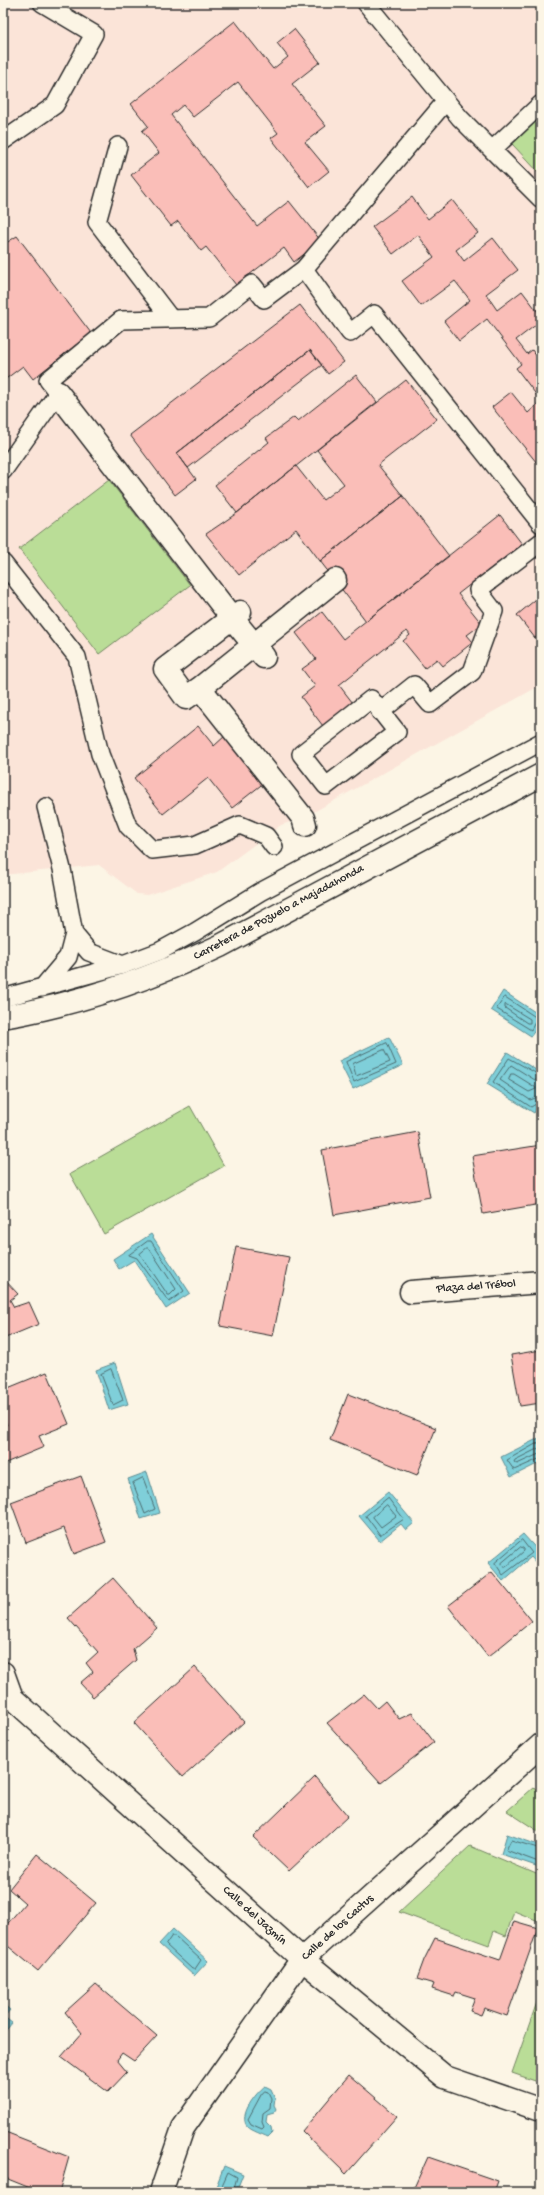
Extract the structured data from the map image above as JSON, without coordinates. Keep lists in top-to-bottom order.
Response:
{
  "streets": {
    "street": [
      "Carretera de Pozuelo a Majadahonda",
      "Plaza del Trébol",
      "Calle del Jazmín",
      "Calle de los Cactus"
    ]
  },
  "crossings": [
    ["Calle del Jazmín", "Calle de los Cactus"]
  ]
}
